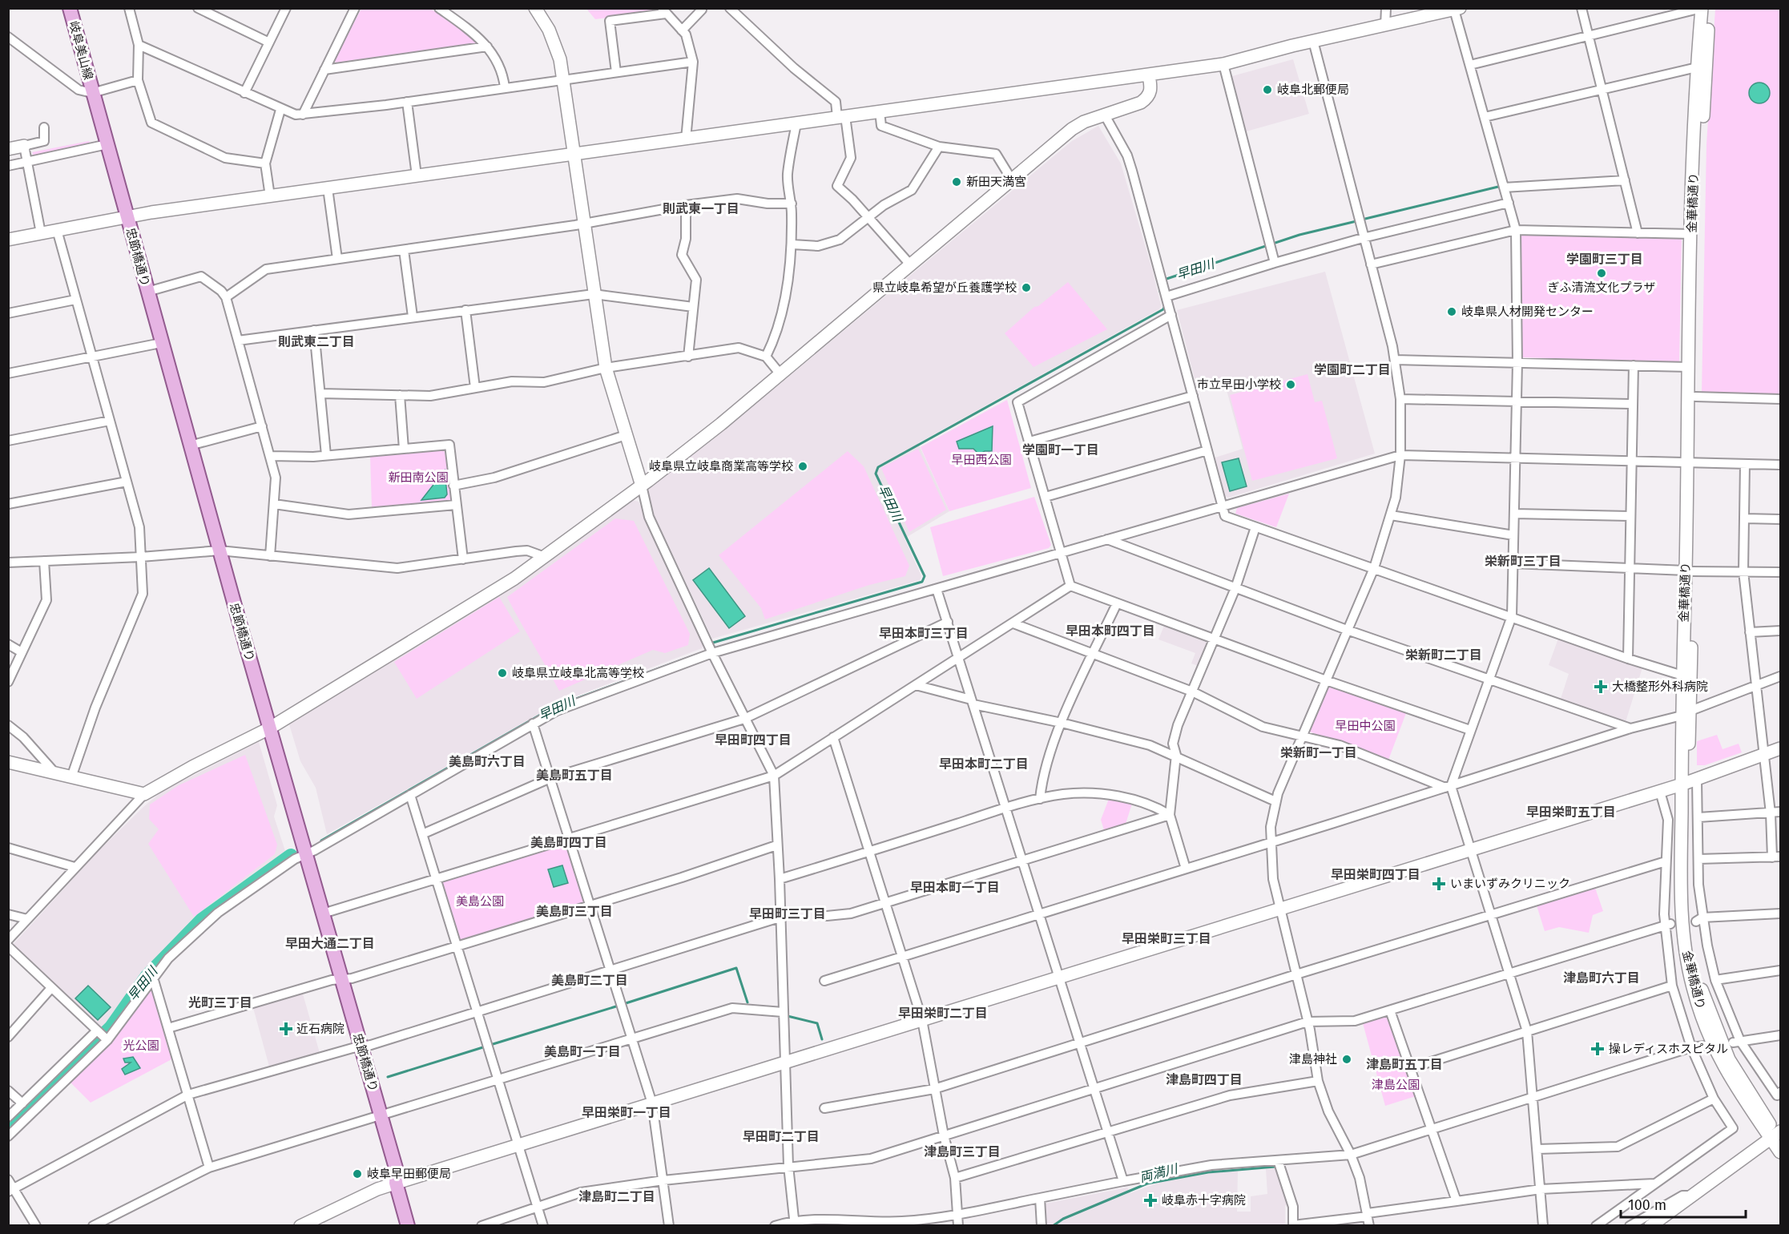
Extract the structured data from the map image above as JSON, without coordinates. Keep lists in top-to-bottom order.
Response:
{
  "streets": {
    "main road": ["岐阜美山線", "忠節橋通り"],
    "street": ["金華橋通り"]
  },
  "crossings": [
    ["岐阜美山線", "忠節橋通り"]
  ],
  "districts": [
    "則武東一丁目",
    "学園町三丁目",
    "則武東二丁目",
    "学園町二丁目",
    "学園町一丁目",
    "栄新町三丁目",
    "早田本町四丁目",
    "早田本町三丁目",
    "栄新町二丁目",
    "早田町四丁目",
    "栄新町一丁目",
    "美島町六丁目",
    "早田本町二丁目",
    "美島町五丁目",
    "早田栄町五丁目",
    "美島町四丁目",
    "早田栄町四丁目",
    "早田本町一丁目",
    "美島町三丁目",
    "早田町三丁目",
    "早田栄町三丁目",
    "早田大通二丁目",
    "津島町六丁目",
    "美島町二丁目",
    "光町三丁目",
    "早田栄町二丁目",
    "美島町一丁目",
    "津島町五丁目",
    "津島町四丁目",
    "早田栄町一丁目",
    "早田町二丁目",
    "津島町三丁目",
    "津島町二丁目"
  ],
  "water": ["早田川", "両満川"],
  "parks": [
    "早田西公園",
    "新田南公園",
    "早田中公園",
    "美島公園",
    "光公園",
    "津島公園"
  ],
  "places": {
    "other": [
      "岐阜北郵便局",
      "新田天満宮",
      "ぎふ清流文化プラザ",
      "県立岐阜希望が丘養護学校",
      "岐阜県人材開発センター",
      "市立早田小学校",
      "岐阜県立岐阜商業高等学校",
      "岐阜県立岐阜北高等学校",
      "津島神社",
      "岐阜早田郵便局"
    ],
    "health": [
      "大橋整形外科病院",
      "いまいずみクリニック",
      "近石病院",
      "操レディスホスピタル",
      "岐阜赤十字病院"
    ]
  },
  "scale_bar": "100 m"
}
